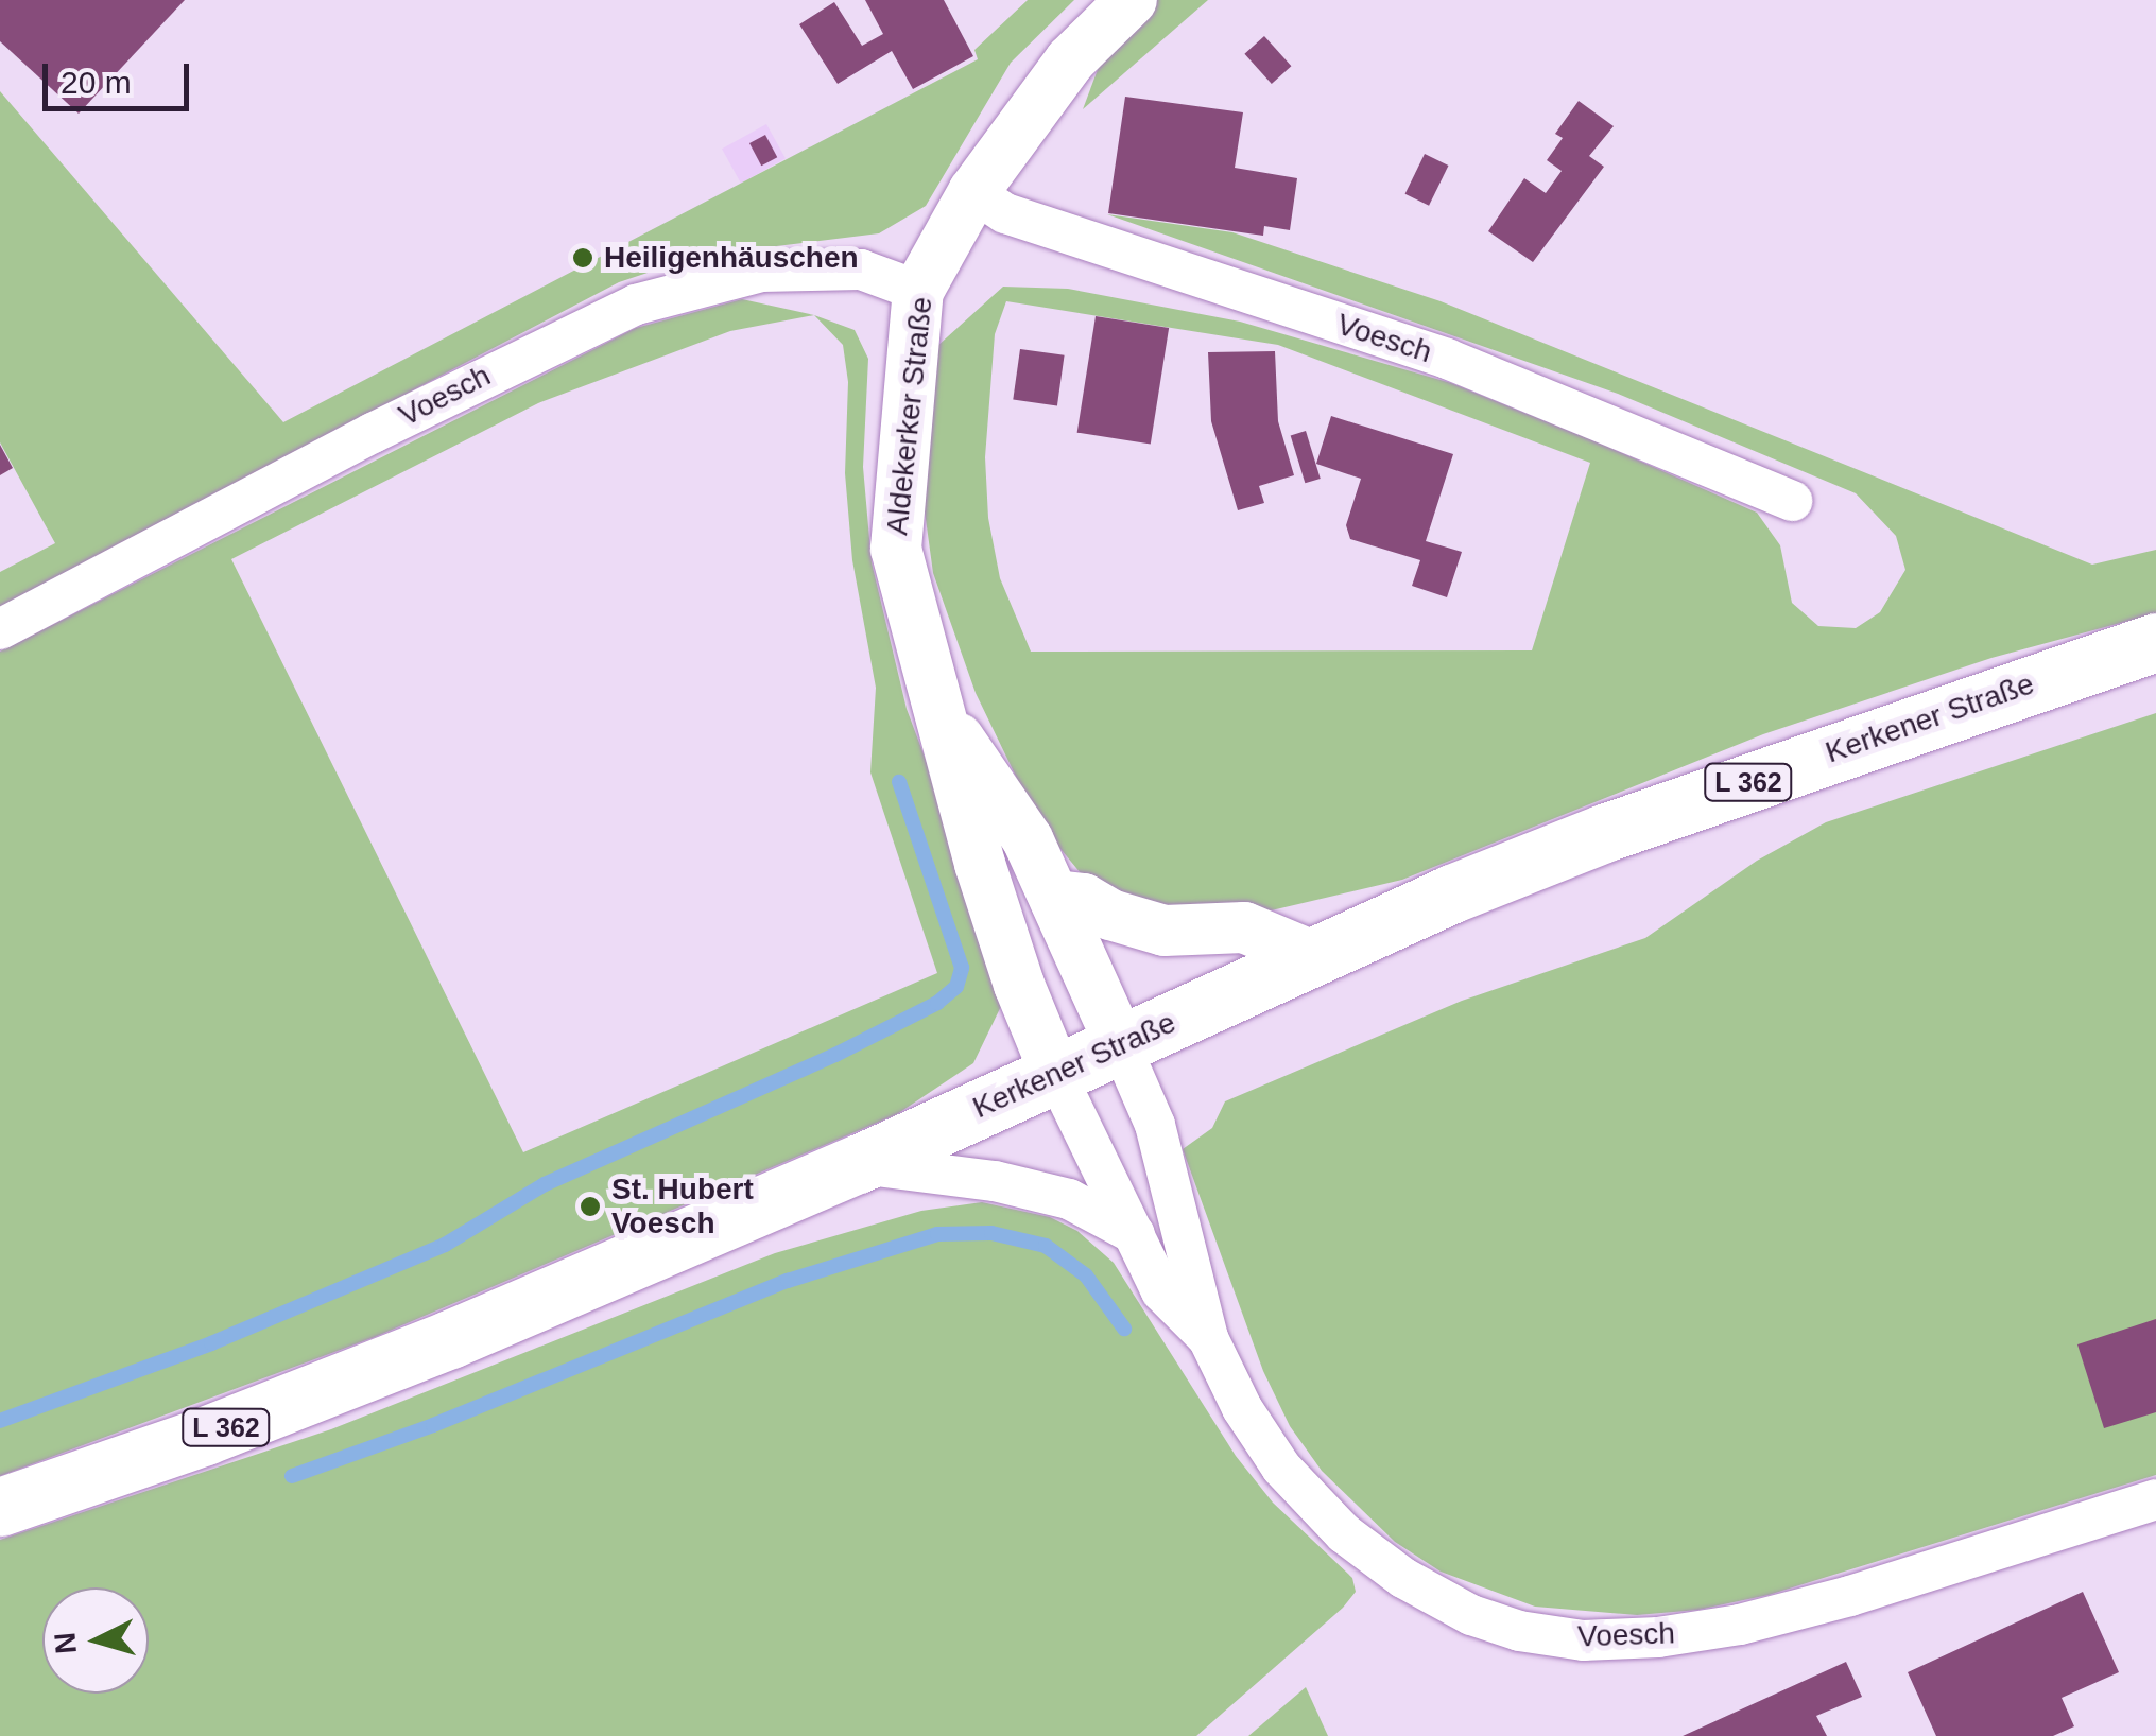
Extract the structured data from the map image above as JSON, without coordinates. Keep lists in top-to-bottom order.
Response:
{
  "streets": {
    "main road": ["Kerkener Straße", "L 362"],
    "street": ["Voesch", "Aldekerker Straße"]
  },
  "crossings": [
    ["Voesch", "Aldekerker Straße"],
    ["Voesch", "Kerkener Straße"],
    ["Aldekerker Straße", "Kerkener Straße"]
  ],
  "places": ["Heiligenhäuschen", "St. Hubert Voesch"],
  "scale_bar": "20 m",
  "north": "left"
}
